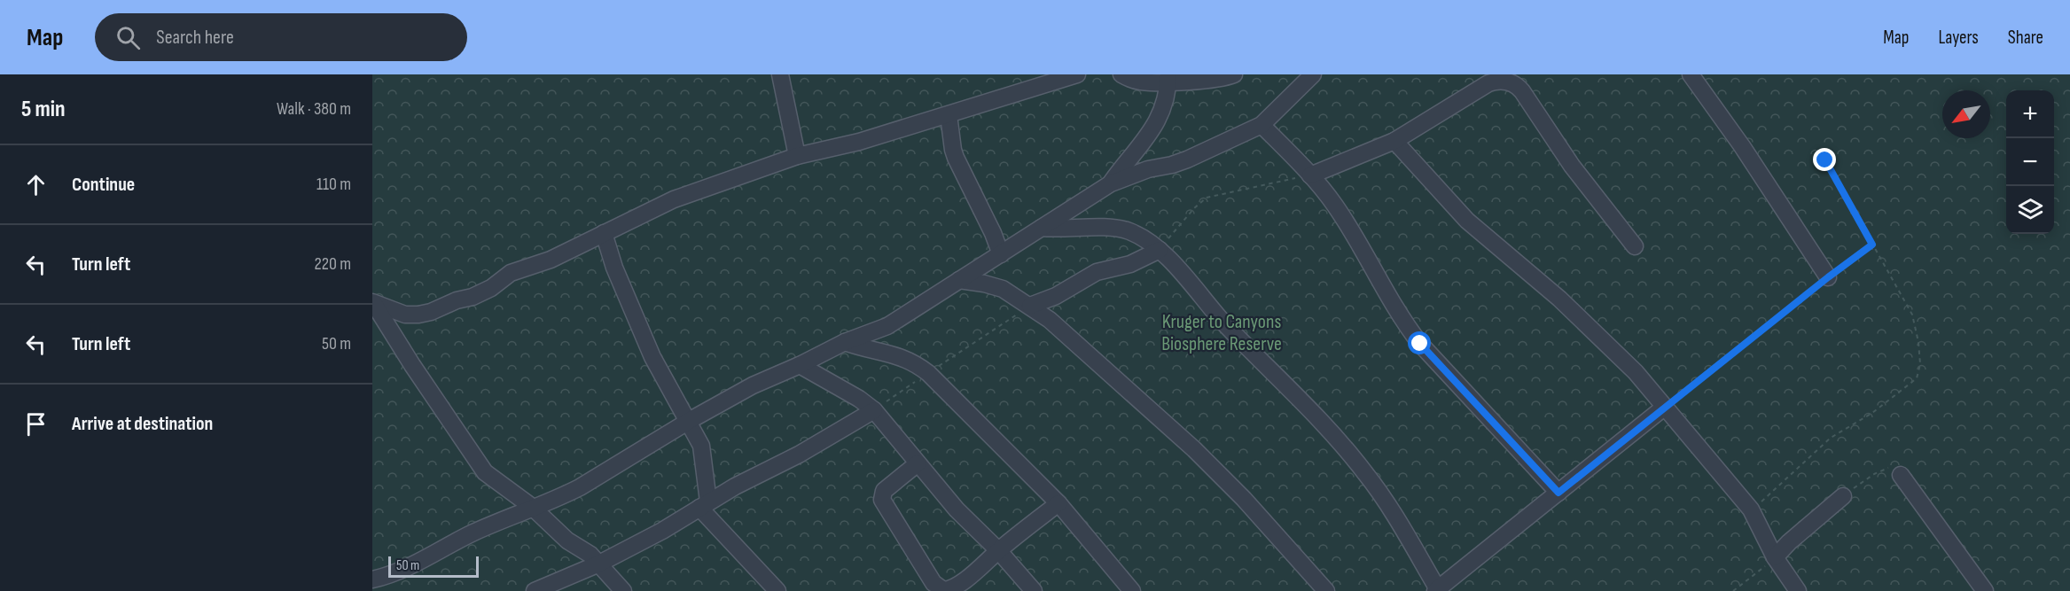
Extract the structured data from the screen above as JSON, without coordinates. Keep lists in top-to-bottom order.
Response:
{
  "parks": ["Kruger to Canyons Biosphere Reserve"],
  "scale_bar": "50 m",
  "north": "bottom left",
  "page": {
    "header": "Map",
    "search": "Search here",
    "nav": ["Map", "Layers", "Share"],
    "heading": ["5 min", "Walk · 380 m"],
    "map_buttons": ["+", "−"],
    "list": [
      ["Continue", "110 m"],
      ["Turn left", "220 m"],
      ["Turn left", "50 m"],
      "Arrive at destination"
    ],
    "scale": "50 m"
  }
}
